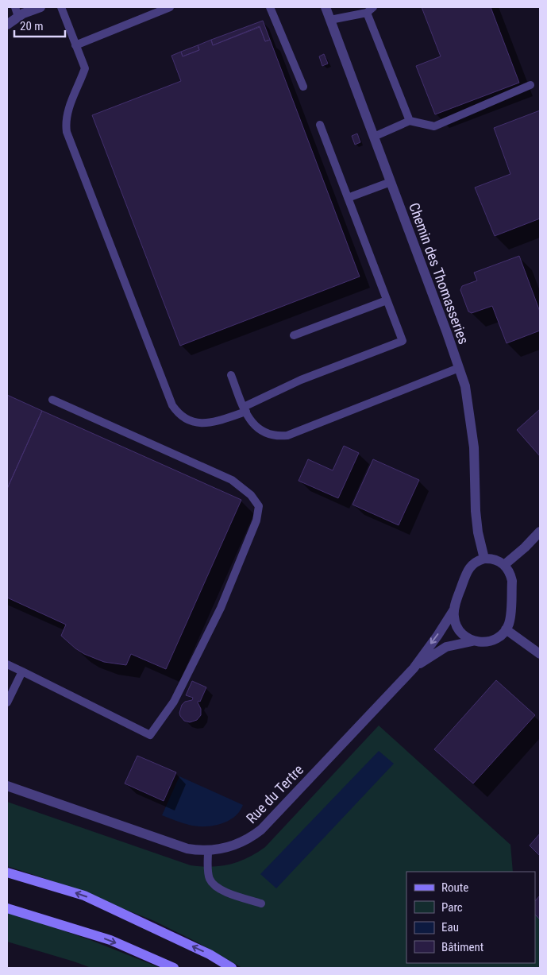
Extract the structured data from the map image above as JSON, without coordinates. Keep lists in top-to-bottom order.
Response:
{
  "streets": {
    "street": ["Chemin des Thomasseries", "Rue du Tertre"]
  },
  "crossings": [
    ["Chemin des Thomasseries", "Rue du Tertre"]
  ],
  "legend": [
    "Route",
    "Parc",
    "Eau",
    "Bâtiment"
  ],
  "scale_bar": "20 m"
}
